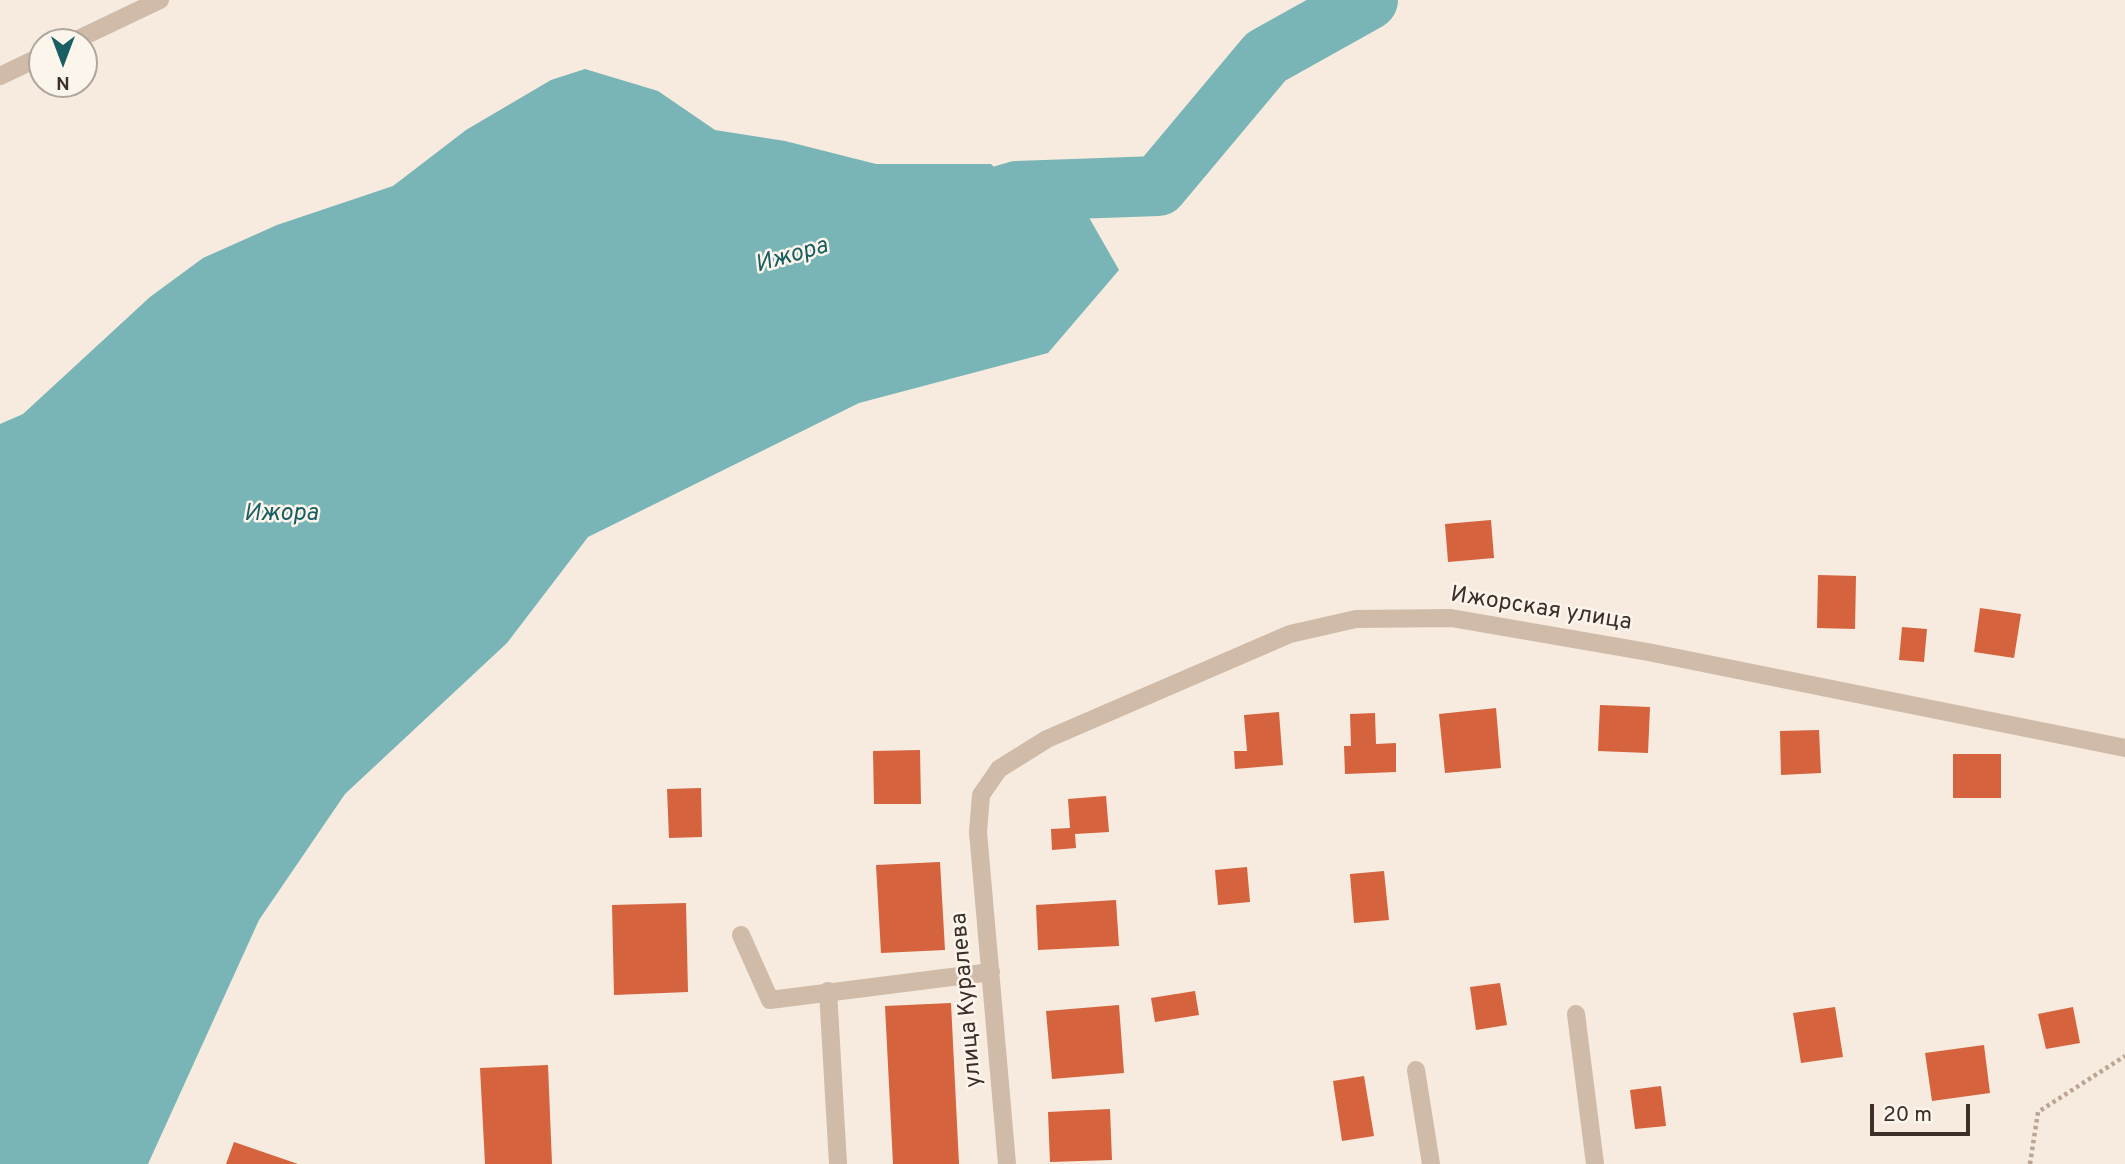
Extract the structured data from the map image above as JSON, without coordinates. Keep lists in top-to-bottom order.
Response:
{
  "streets": {
    "street": ["Ижорская улица", "улица Куралева"]
  },
  "crossings": [
    ["Ижорская улица", "улица Куралева"]
  ],
  "water": ["Ижора"],
  "scale_bar": "20 m",
  "north": "bottom"
}
